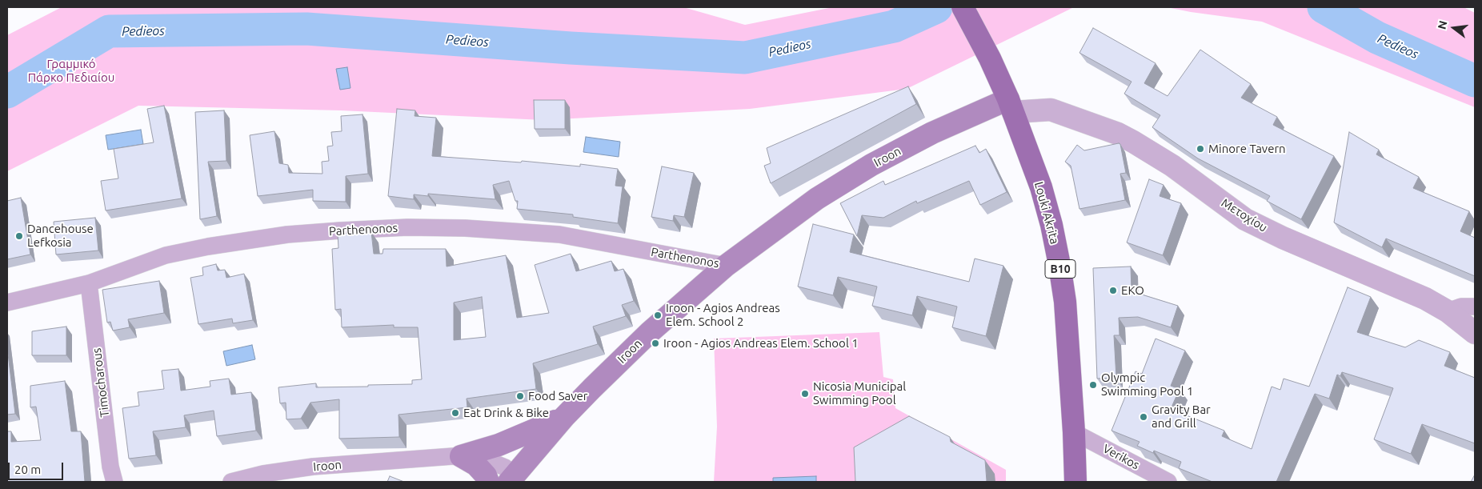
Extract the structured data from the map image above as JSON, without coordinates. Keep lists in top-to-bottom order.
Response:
{
  "streets": {
    "main road": ["Iroon", "Louki Akrita", "B10"],
    "street": [
      "Μετοχίου",
      "Parthenonos",
      "Timocharous",
      "Verikos"
    ]
  },
  "crossings": [
    ["Iroon", "Louki Akrita"],
    ["Iroon", "Μετοχίου"],
    ["Iroon", "Parthenonos"],
    ["Louki Akrita", "Μετοχίου"],
    ["Louki Akrita", "Verikos"],
    ["Parthenonos", "Timocharous"]
  ],
  "water": ["Pedieos"],
  "parks": ["Γραμμικό Πάρκο Πεδιαίου"],
  "places": [
    "Minore Tavern",
    "Dancehouse Lefkosia",
    "EKO",
    "Iroon - Agios Andreas Elem. School 2",
    "Iroon - Agios Andreas Elem. School 1",
    "Olympic Swimming Pool 1",
    "Nicosia Municipal Swimming Pool",
    "Food Saver",
    "Eat Drink & Bike",
    "Gravity Bar and Grill"
  ],
  "scale_bar": "20 m",
  "north": "left"
}
